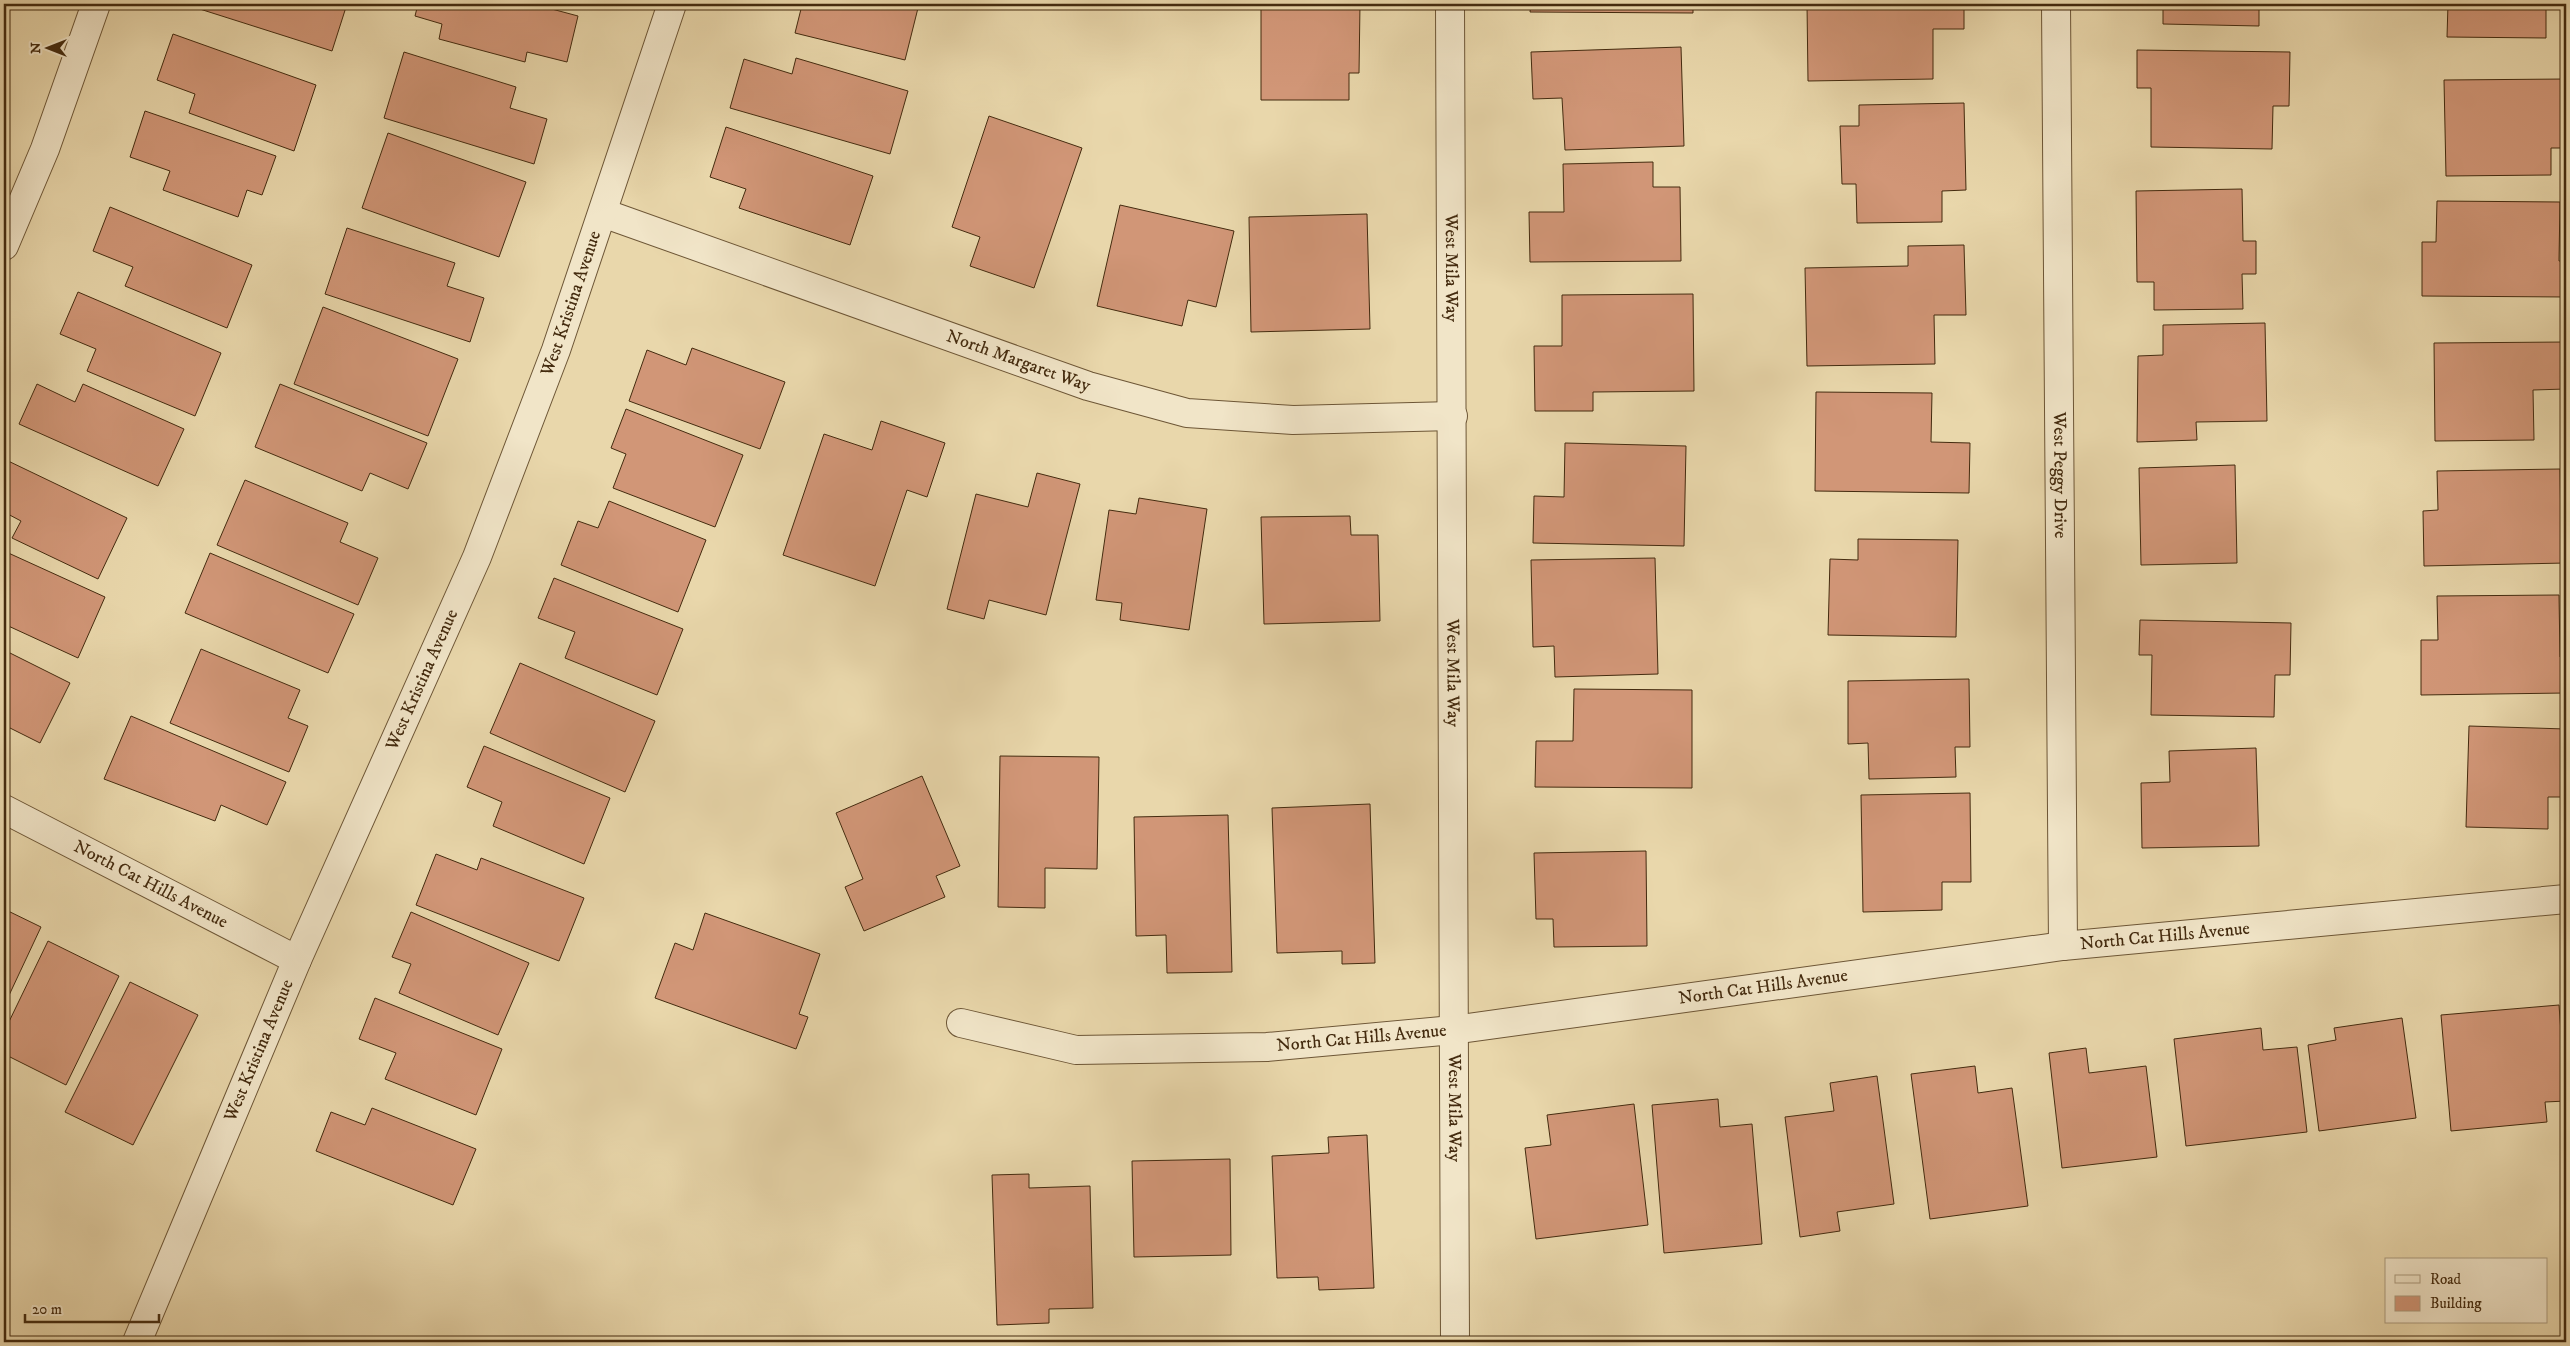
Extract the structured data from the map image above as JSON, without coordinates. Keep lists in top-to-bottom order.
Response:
{
  "streets": {
    "street": [
      "West Mila Way",
      "West Kristina Avenue",
      "North Margaret Way",
      "West Peggy Drive",
      "North Cat Hills Avenue"
    ]
  },
  "crossings": [
    ["West Mila Way", "North Margaret Way"],
    ["West Mila Way", "North Cat Hills Avenue"],
    ["West Kristina Avenue", "North Margaret Way"],
    ["West Kristina Avenue", "North Cat Hills Avenue"],
    ["West Peggy Drive", "North Cat Hills Avenue"]
  ],
  "legend": ["Road", "Building"],
  "scale_bar": "20 m",
  "north": "left"
}
